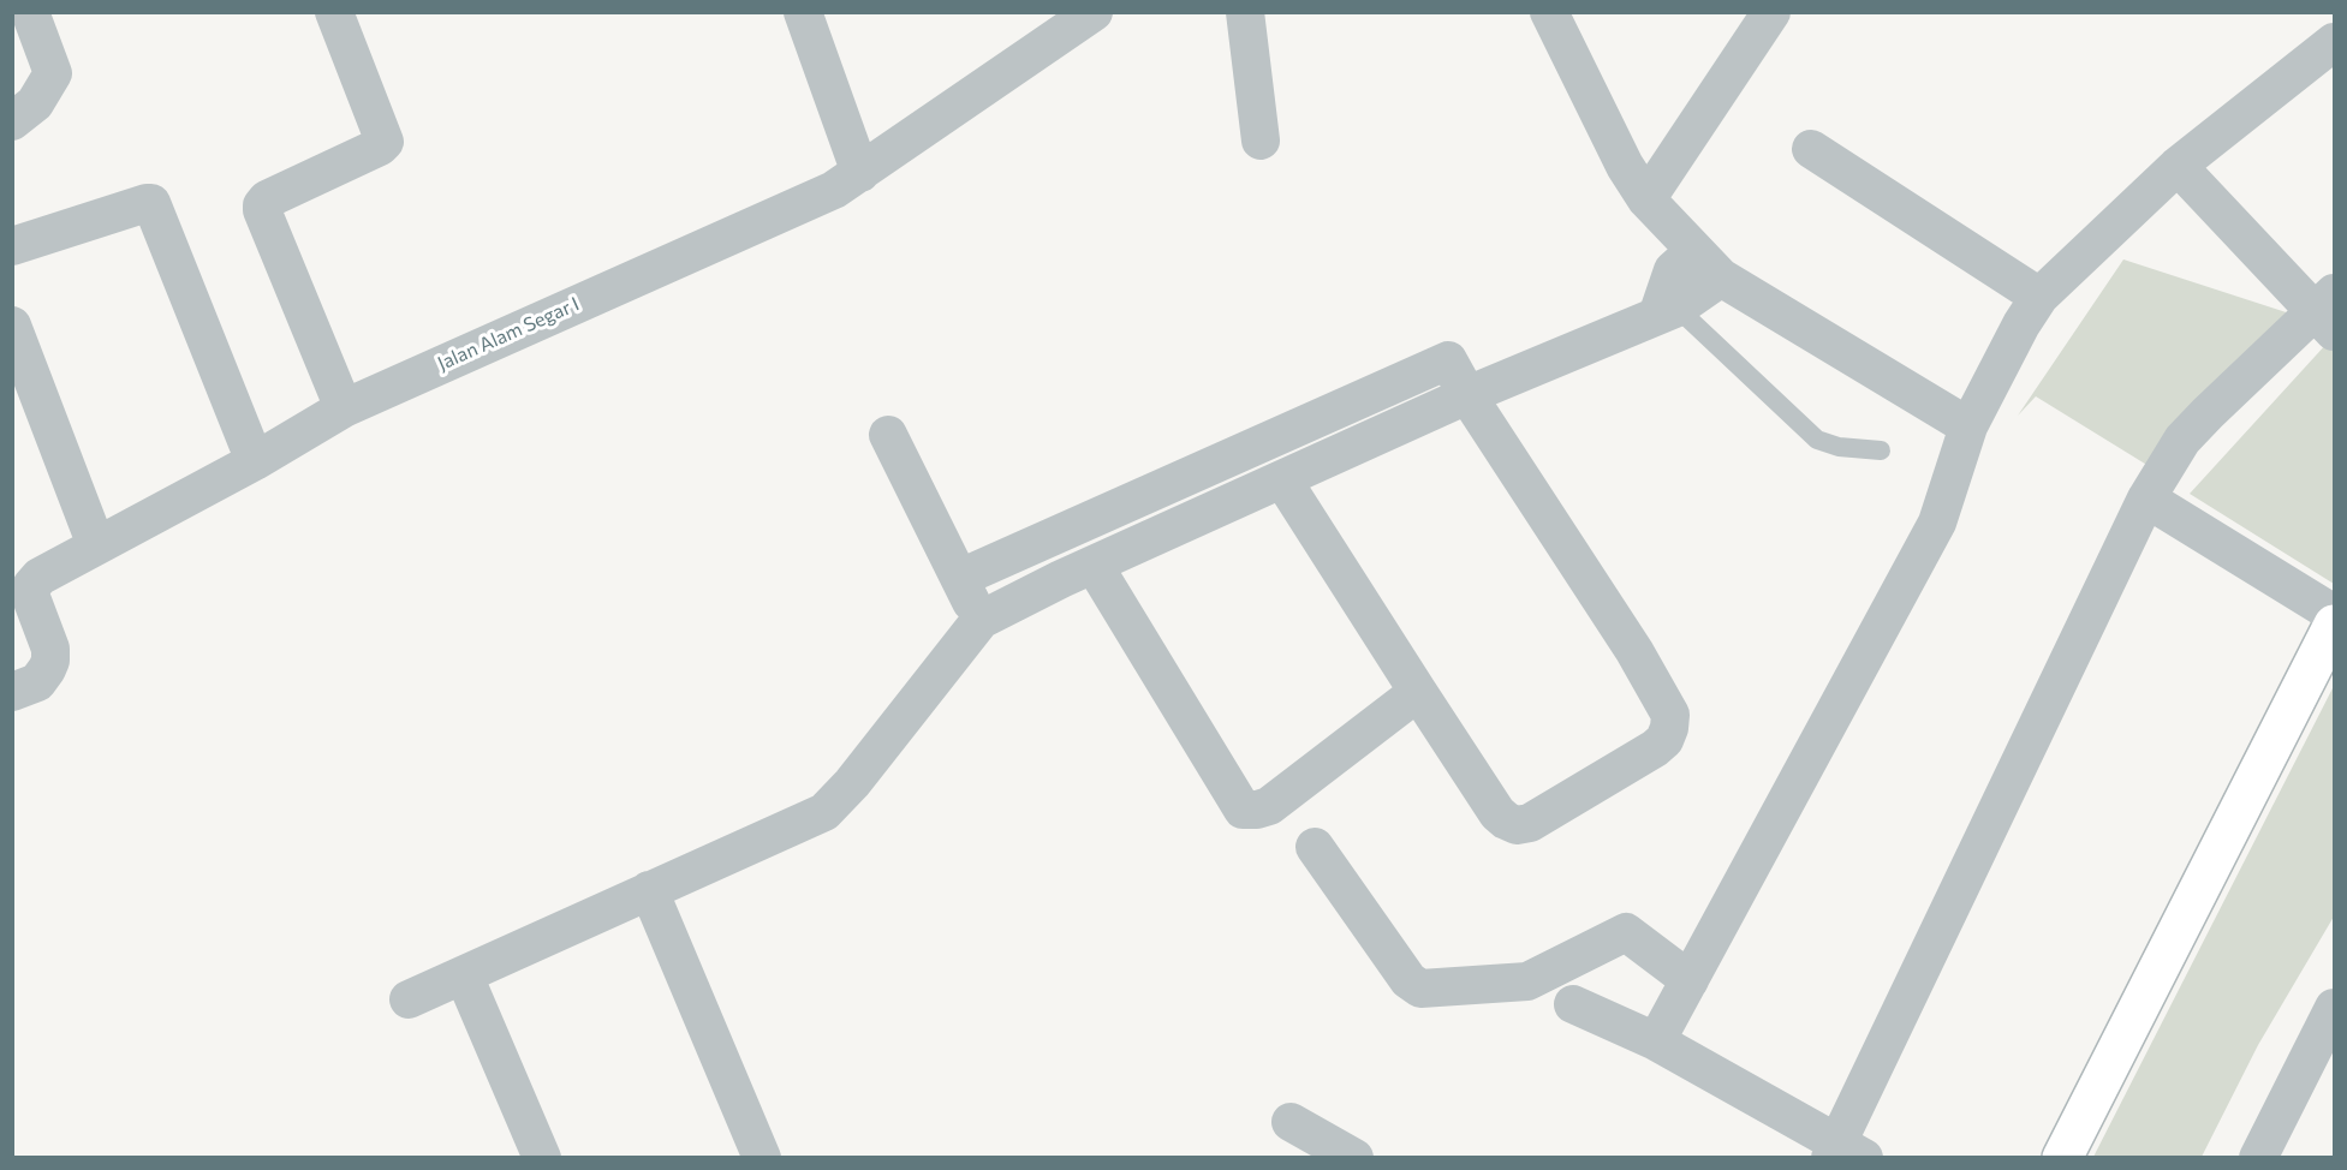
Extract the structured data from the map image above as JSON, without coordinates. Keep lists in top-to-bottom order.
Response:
{
  "streets": {
    "street": ["Jalan Alam Segar I"]
  }
}
